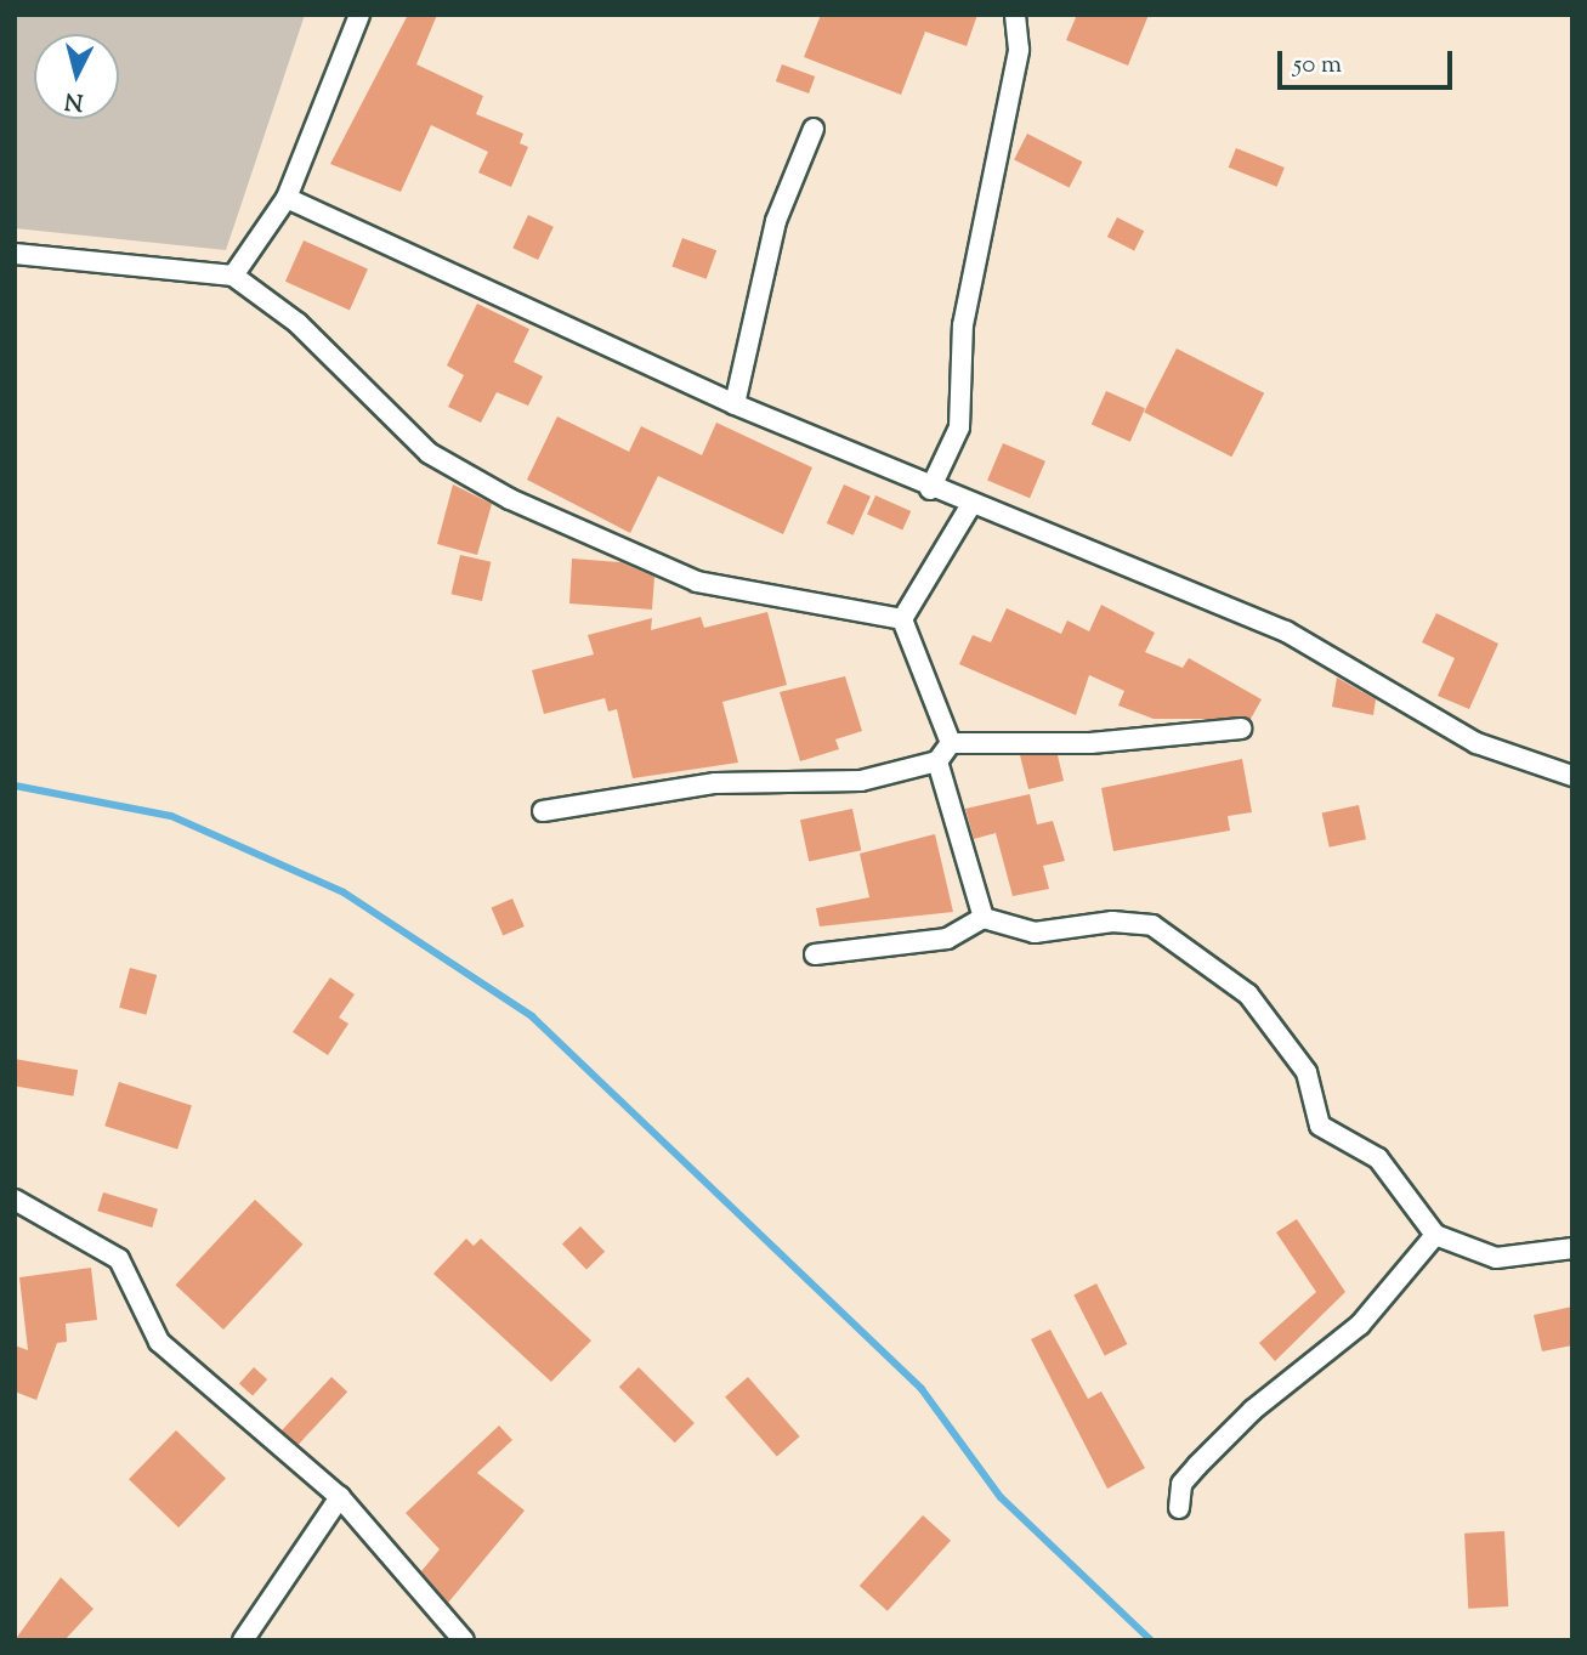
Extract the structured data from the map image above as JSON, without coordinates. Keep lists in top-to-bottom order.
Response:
{
  "scale_bar": "50 m",
  "north": "bottom"
}
